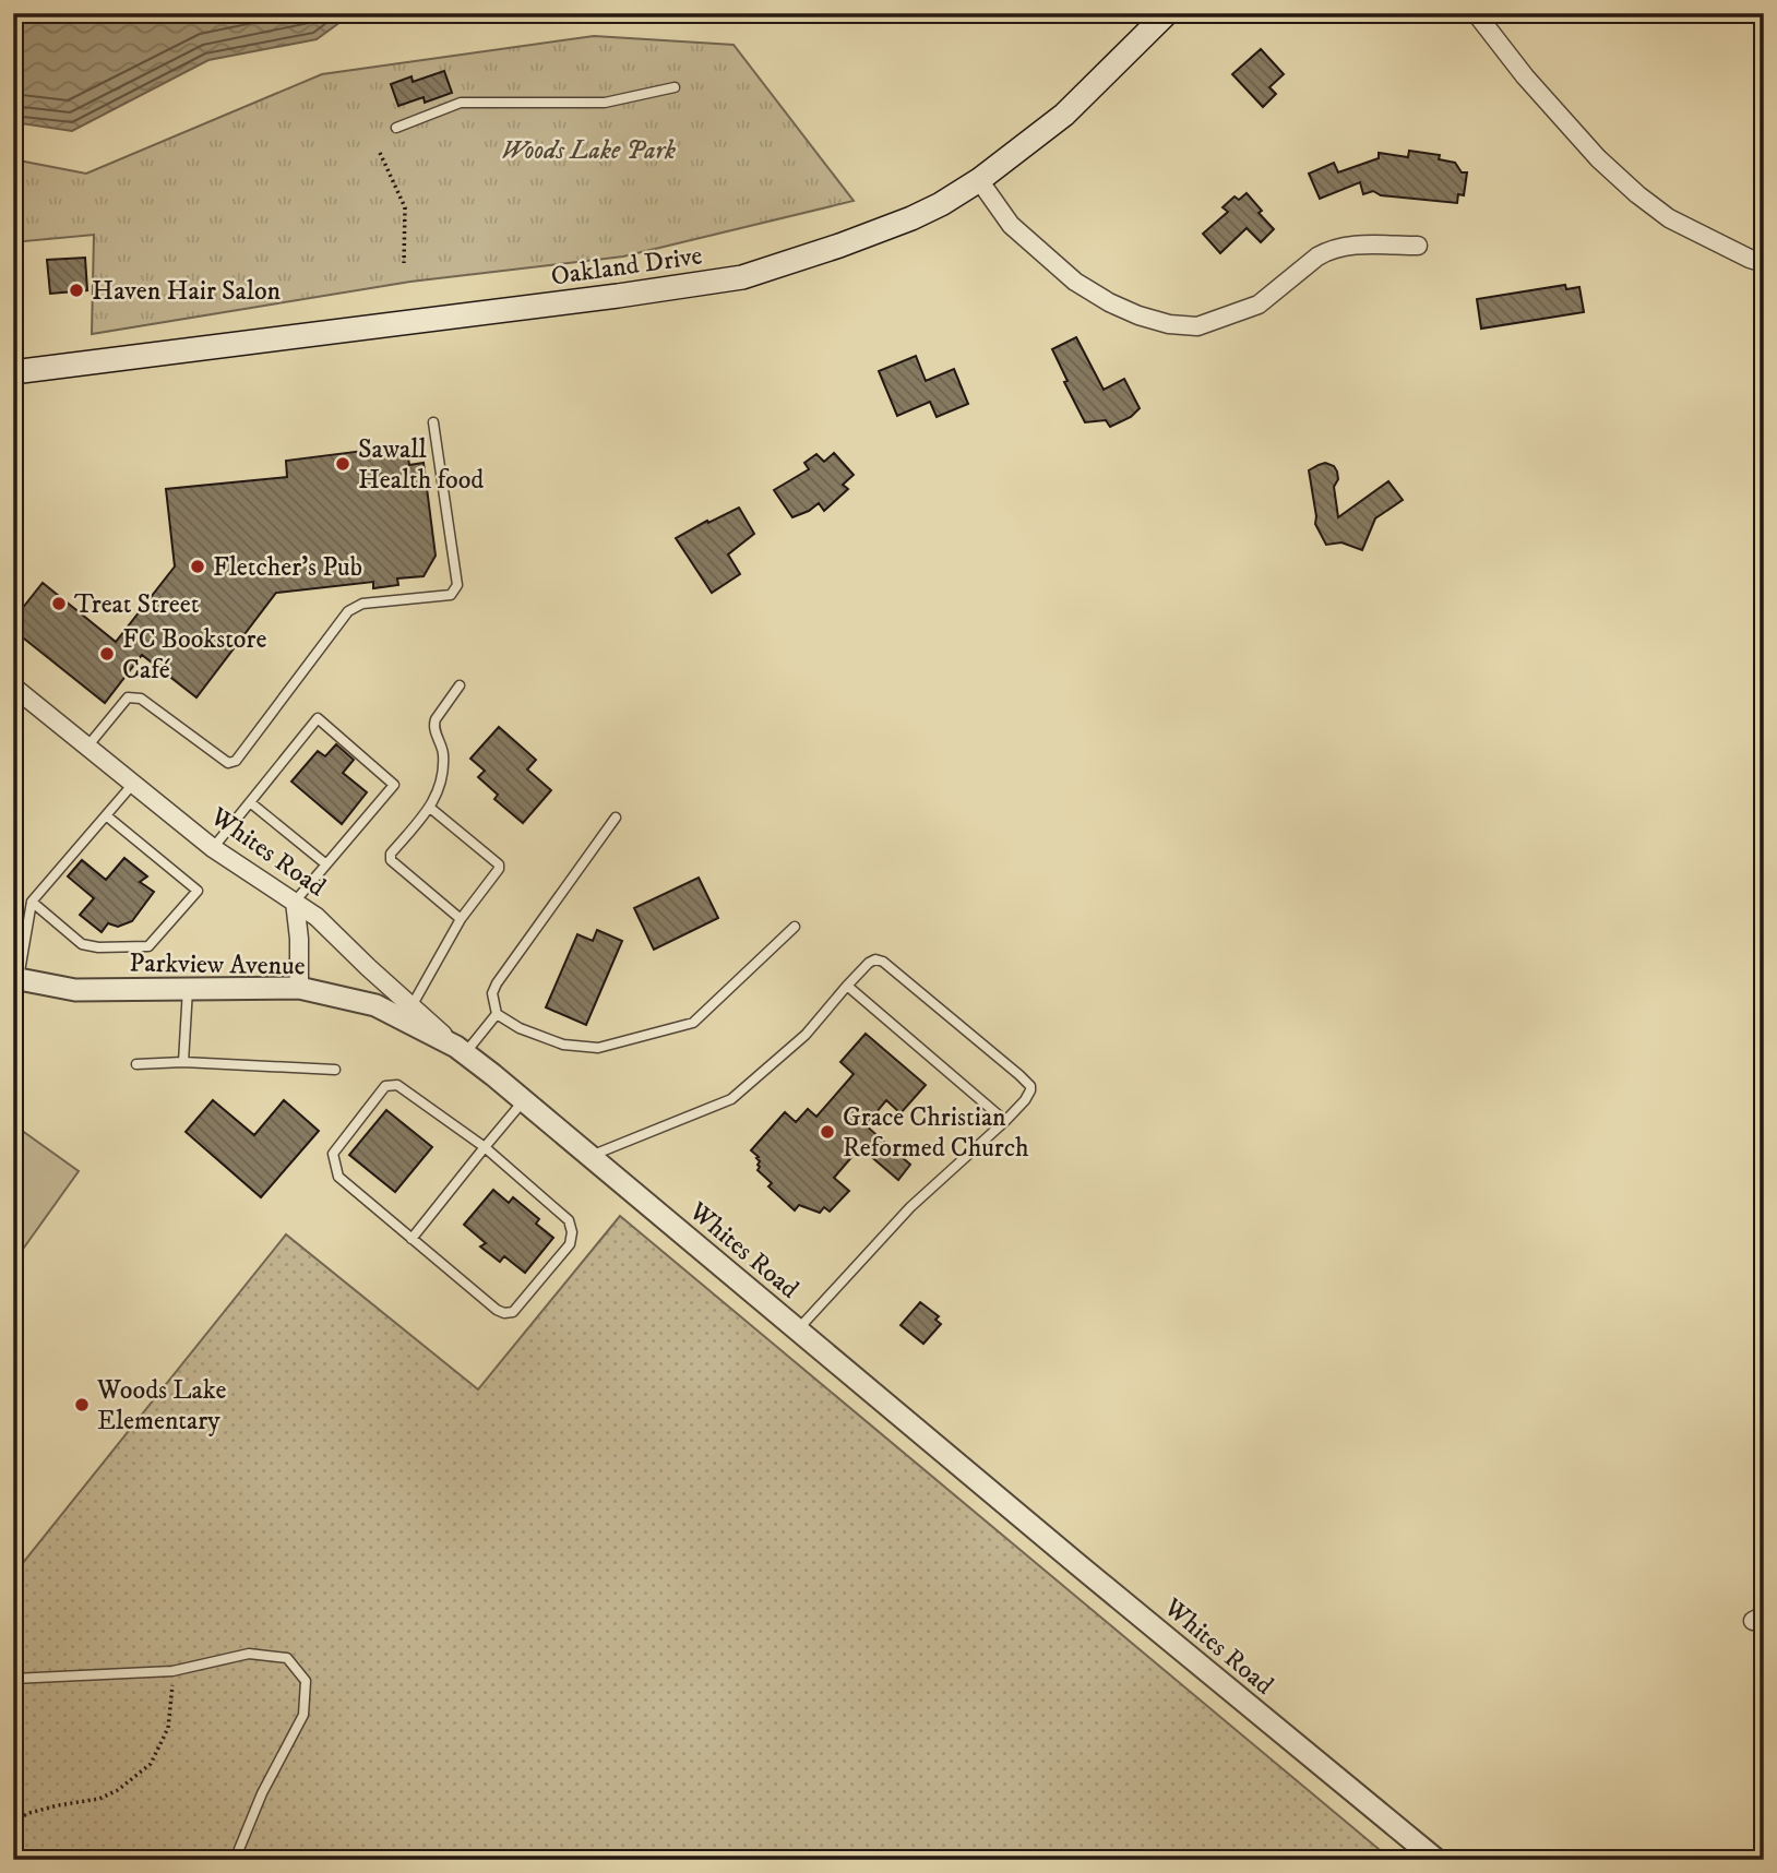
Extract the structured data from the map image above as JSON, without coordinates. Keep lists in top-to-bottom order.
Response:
{
  "streets": {
    "main road": ["Oakland Drive"],
    "street": ["Whites Road", "Parkview Avenue"]
  },
  "crossings": [
    ["Whites Road", "Parkview Avenue"]
  ],
  "parks": ["Woods Lake Park"],
  "places": [
    "Haven Hair Salon",
    "Sawall Health food",
    "Fletcher's Pub",
    "Treat Street",
    "FC Bookstore Café",
    "Grace Christian Reformed Church",
    "Woods Lake Elementary"
  ]
}
